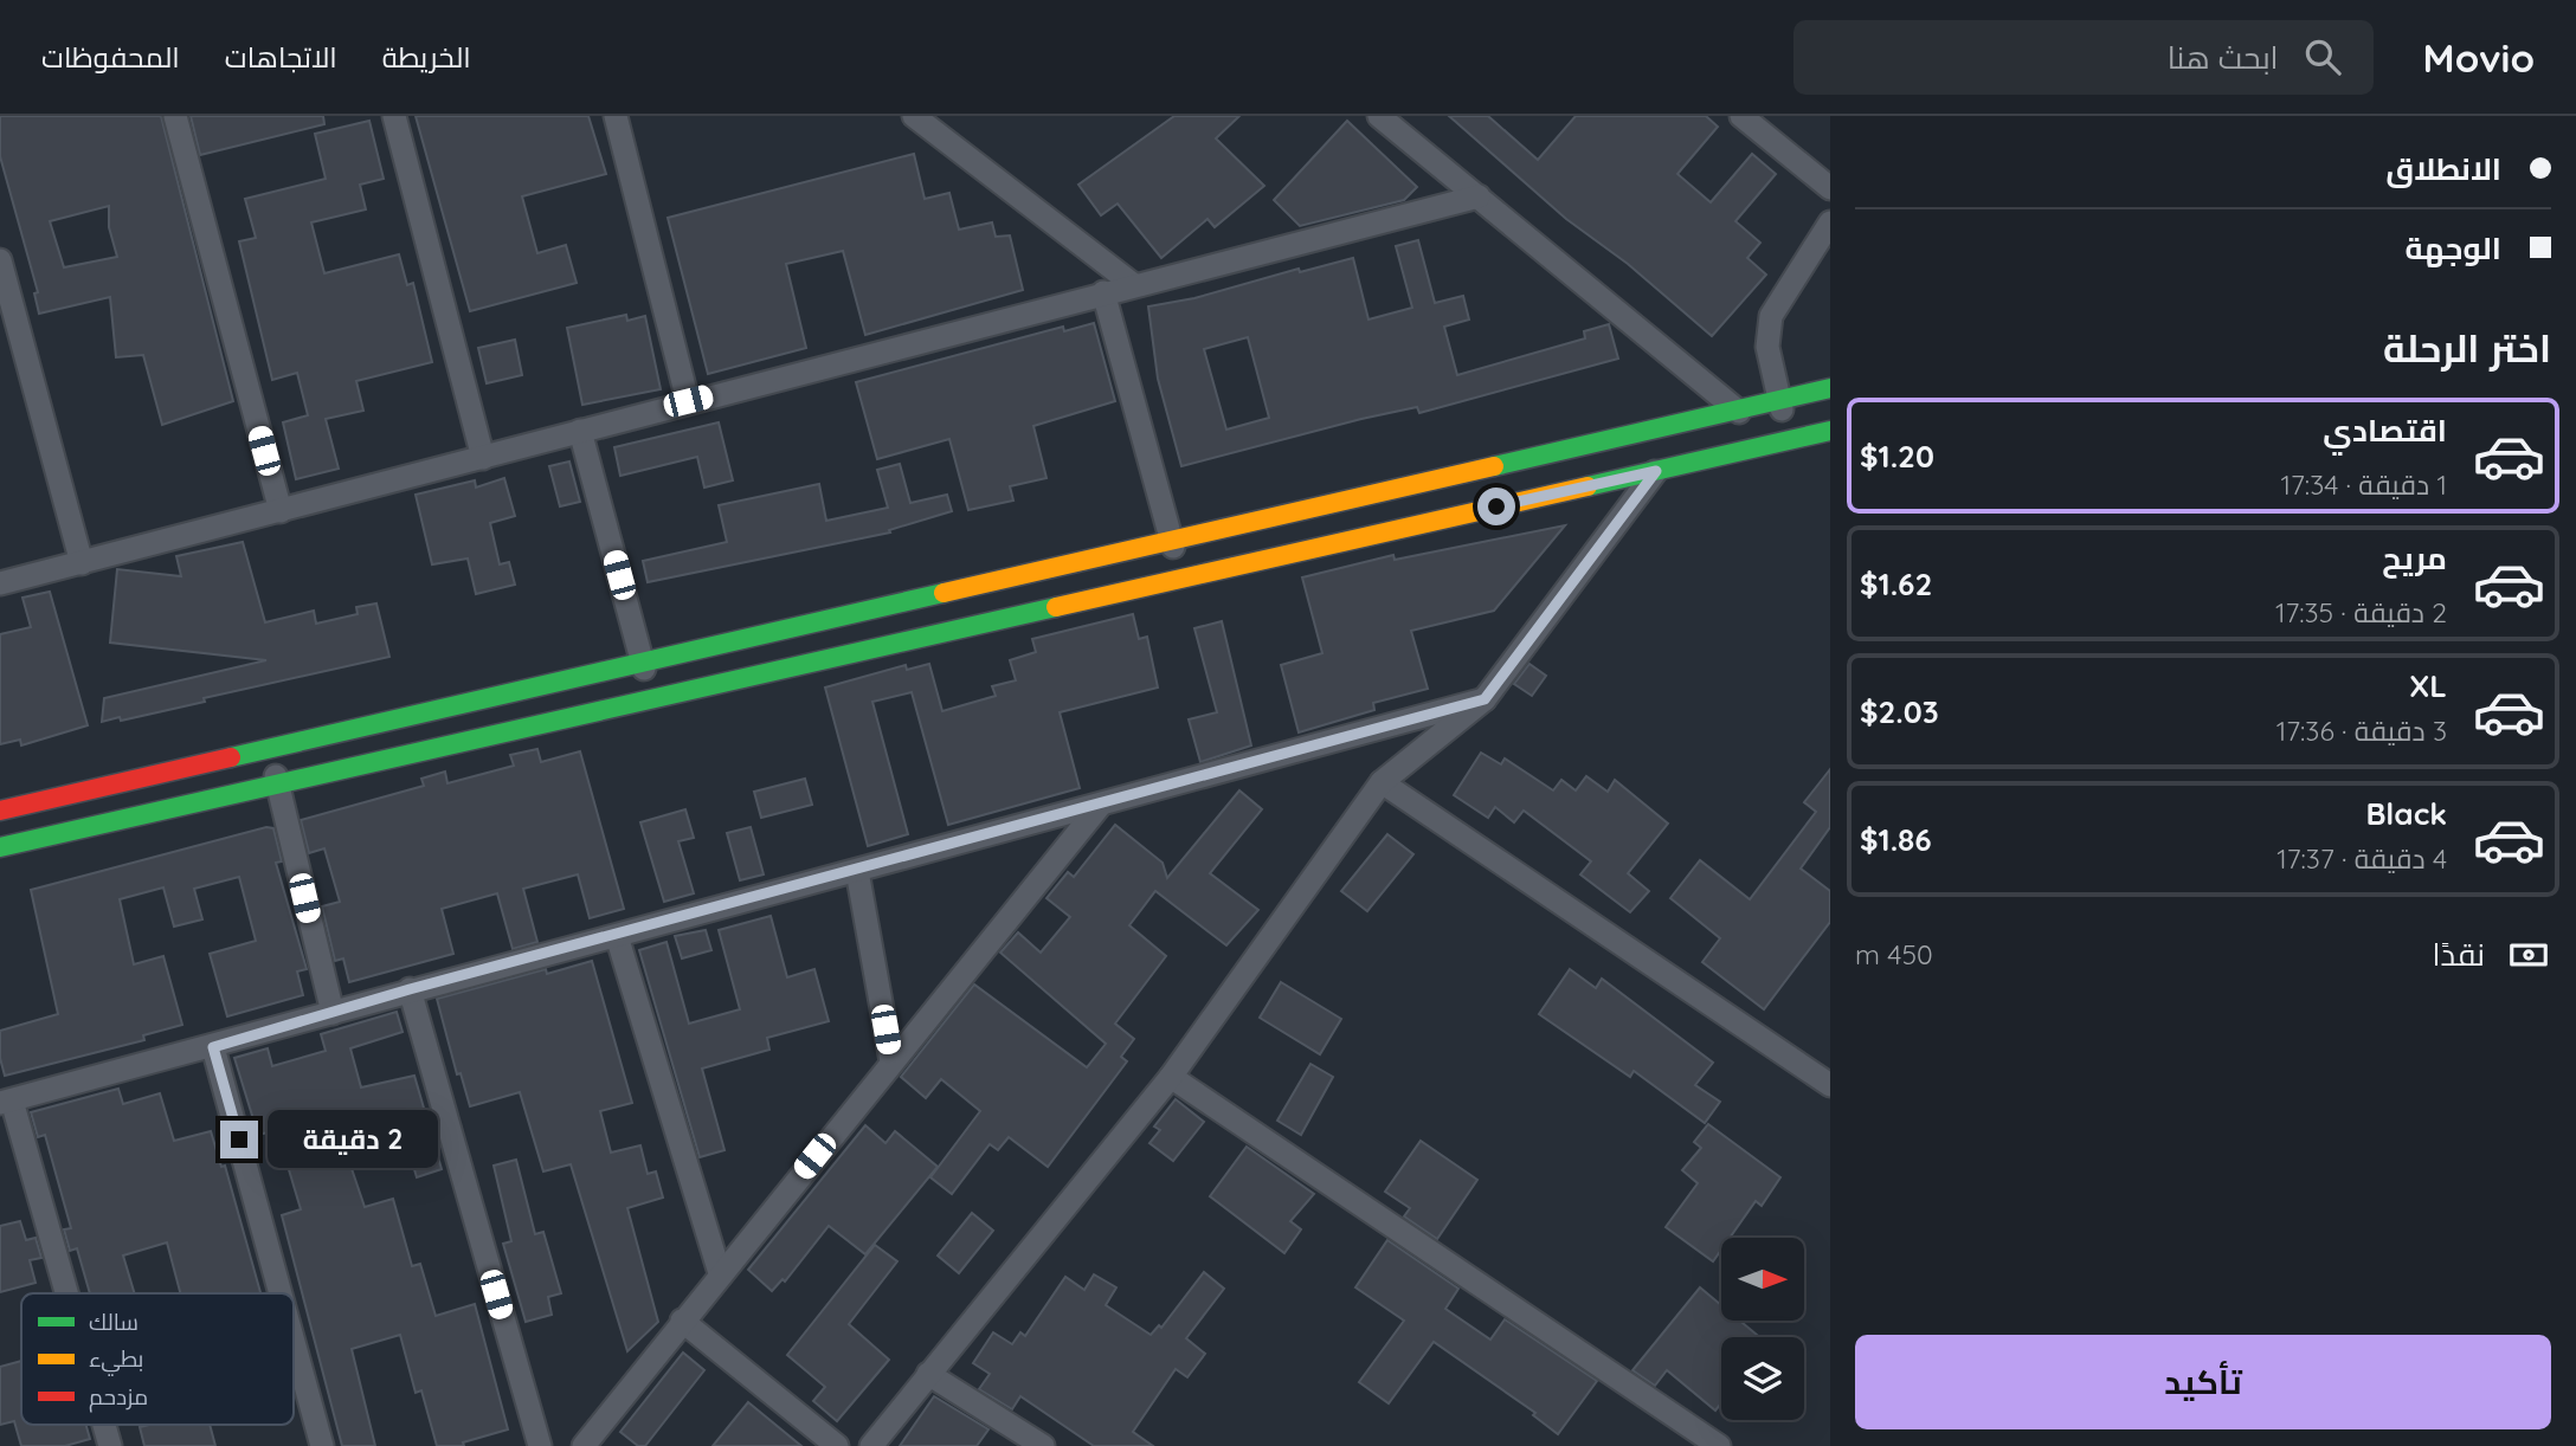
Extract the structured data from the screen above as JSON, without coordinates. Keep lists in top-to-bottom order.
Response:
{
  "legend": ["سالك", "بطيء", "مزدحم"],
  "north": "right",
  "page": {
    "header": "Movio",
    "search": "ابحث هنا",
    "nav": ["الخريطة", "الاتجاهات", "المحفوظات"],
    "banner": ["الانطلاق", "الوجهة"],
    "heading": "اختر الرحلة",
    "list": [
      {
        "name": "اقتصادي",
        "note": "1 دقيقة · 17:34",
        "value": "$1.20"
      },
      {
        "name": "مريح",
        "note": "2 دقيقة · 17:35",
        "value": "$1.62"
      },
      {
        "name": "XL",
        "note": "3 دقيقة · 17:36",
        "value": "$2.03"
      },
      {
        "name": "Black",
        "note": "4 دقيقة · 17:37",
        "value": "$1.86"
      }
    ],
    "pay": ["نقدًا", "450 m"],
    "bubble": "2 دقيقة",
    "buttons": "تأكيد"
  }
}
